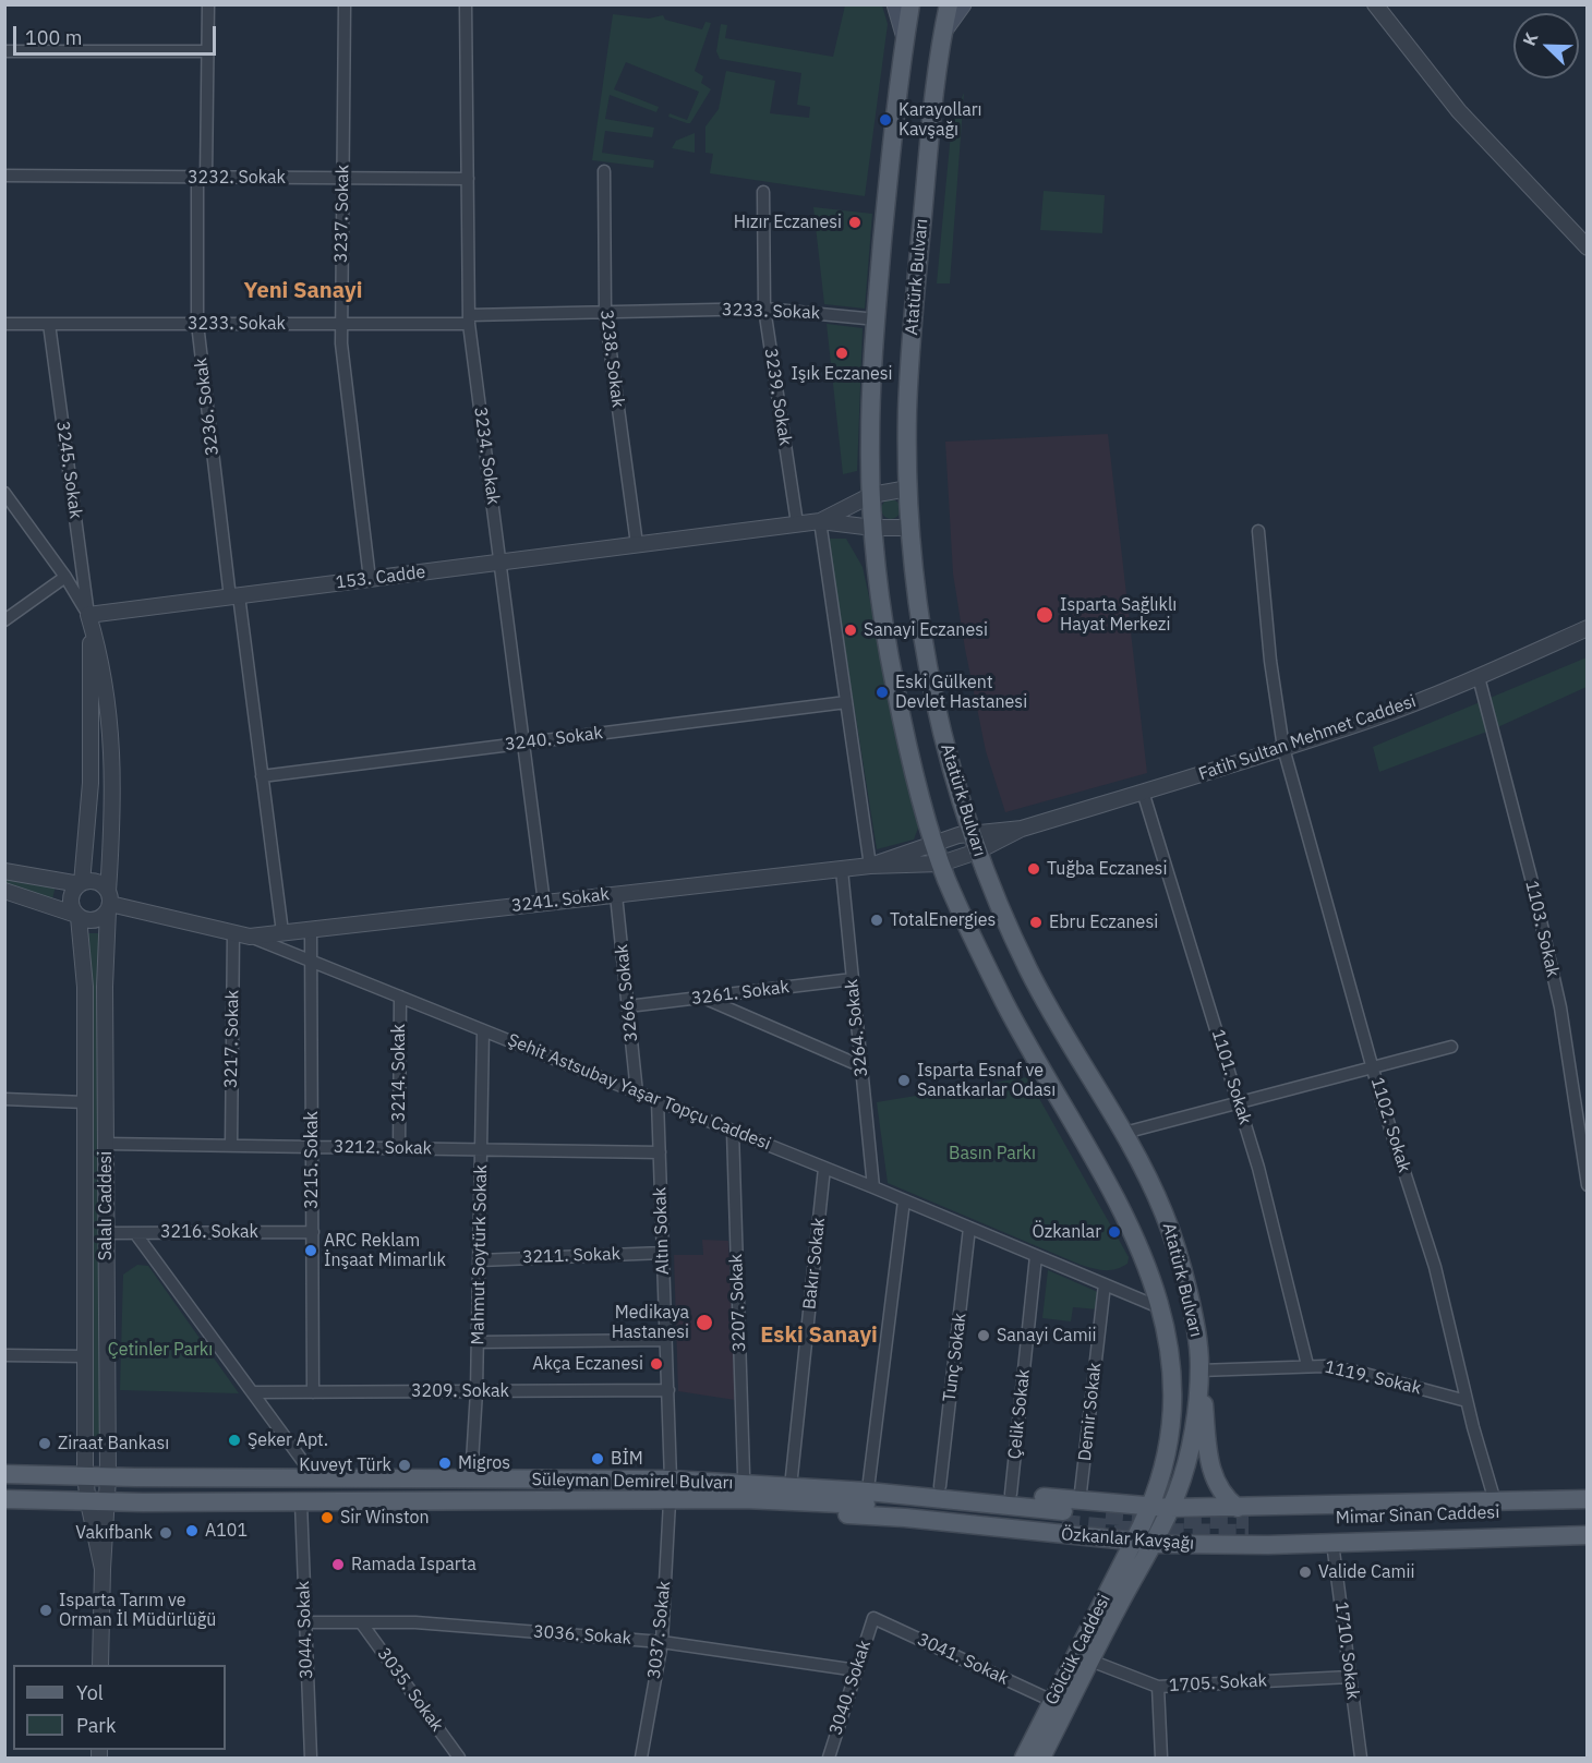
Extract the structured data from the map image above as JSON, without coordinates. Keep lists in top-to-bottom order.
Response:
{
  "streets": {
    "main road": [
      "Atatürk Bulvarı",
      "Süleyman Demirel Bulvarı",
      "Mimar Sinan Caddesi",
      "Özkanlar Kavşağı",
      "Gölcük Caddesi"
    ],
    "street": [
      "3232. Sokak",
      "3237. Sokak",
      "3233. Sokak",
      "3238. Sokak",
      "3239. Sokak",
      "3236. Sokak",
      "3234. Sokak",
      "3245. Sokak",
      "153. Cadde",
      "Fatih Sultan Mehmet Caddesi",
      "3240. Sokak",
      "3241. Sokak",
      "1103. Sokak",
      "3266. Sokak",
      "3261. Sokak",
      "3264. Sokak",
      "3217. Sokak",
      "3214. Sokak",
      "1101. Sokak",
      "Şehit Astsubay Yaşar Topçu Caddesi",
      "1102. Sokak",
      "3212. Sokak",
      "3215. Sokak",
      "Salalı Caddesi",
      "Altın Sokak",
      "3216. Sokak",
      "Mahmut Soytürk Sokak",
      "3211. Sokak",
      "Bakır Sokak",
      "3207. Sokak",
      "Tunç Sokak",
      "1119. Sokak",
      "3209. Sokak",
      "Demir Sokak",
      "Çelik Sokak",
      "3044. Sokak",
      "3037. Sokak",
      "3036. Sokak",
      "1710. Sokak",
      "3041. Sokak",
      "1705. Sokak",
      "3040. Sokak",
      "3035. Sokak"
    ]
  },
  "crossings": [
    ["3232. Sokak", "3237. Sokak"],
    ["3232. Sokak", "3236. Sokak"],
    ["3232. Sokak", "3234. Sokak"],
    ["3237. Sokak", "3233. Sokak"],
    ["3237. Sokak", "153. Cadde"],
    ["Atatürk Bulvarı", "3233. Sokak"],
    ["Atatürk Bulvarı", "3241. Sokak"],
    ["Atatürk Bulvarı", "Şehit Astsubay Yaşar Topçu Caddesi"],
    ["Atatürk Bulvarı", "1119. Sokak"],
    ["Atatürk Bulvarı", "Özkanlar Kavşağı"],
    ["Atatürk Bulvarı", "Gölcük Caddesi"],
    ["3233. Sokak", "3238. Sokak"],
    ["3233. Sokak", "3239. Sokak"],
    ["3233. Sokak", "3236. Sokak"],
    ["3233. Sokak", "3234. Sokak"],
    ["3233. Sokak", "3245. Sokak"],
    ["3238. Sokak", "153. Cadde"],
    ["3239. Sokak", "153. Cadde"],
    ["3236. Sokak", "153. Cadde"],
    ["3236. Sokak", "3240. Sokak"],
    ["3236. Sokak", "3241. Sokak"],
    ["3234. Sokak", "153. Cadde"],
    ["3234. Sokak", "3240. Sokak"],
    ["3234. Sokak", "3241. Sokak"],
    ["3245. Sokak", "153. Cadde"],
    ["3245. Sokak", "Salalı Caddesi"],
    ["153. Cadde", "Salalı Caddesi"],
    ["Fatih Sultan Mehmet Caddesi", "3241. Sokak"],
    ["Fatih Sultan Mehmet Caddesi", "1103. Sokak"],
    ["Fatih Sultan Mehmet Caddesi", "1101. Sokak"],
    ["Fatih Sultan Mehmet Caddesi", "1102. Sokak"],
    ["3241. Sokak", "3266. Sokak"],
    ["3241. Sokak", "3264. Sokak"],
    ["3241. Sokak", "Şehit Astsubay Yaşar Topçu Caddesi"],
    ["3241. Sokak", "3215. Sokak"],
    ["3266. Sokak", "3261. Sokak"],
    ["3266. Sokak", "Şehit Astsubay Yaşar Topçu Caddesi"],
    ["3261. Sokak", "3264. Sokak"],
    ["3264. Sokak", "Şehit Astsubay Yaşar Topçu Caddesi"],
    ["3217. Sokak", "Şehit Astsubay Yaşar Topçu Caddesi"],
    ["3217. Sokak", "3212. Sokak"],
    ["3214. Sokak", "Şehit Astsubay Yaşar Topçu Caddesi"],
    ["3214. Sokak", "3212. Sokak"],
    ["1101. Sokak", "1119. Sokak"],
    ["Şehit Astsubay Yaşar Topçu Caddesi", "3215. Sokak"],
    ["Şehit Astsubay Yaşar Topçu Caddesi", "Salalı Caddesi"],
    ["Şehit Astsubay Yaşar Topçu Caddesi", "Altın Sokak"],
    ["Şehit Astsubay Yaşar Topçu Caddesi", "Mahmut Soytürk Sokak"],
    ["Şehit Astsubay Yaşar Topçu Caddesi", "Bakır Sokak"],
    ["Şehit Astsubay Yaşar Topçu Caddesi", "3207. Sokak"],
    ["Şehit Astsubay Yaşar Topçu Caddesi", "Tunç Sokak"],
    ["Şehit Astsubay Yaşar Topçu Caddesi", "Demir Sokak"],
    ["Şehit Astsubay Yaşar Topçu Caddesi", "Çelik Sokak"],
    ["1102. Sokak", "1119. Sokak"],
    ["1102. Sokak", "Özkanlar Kavşağı"],
    ["3212. Sokak", "3215. Sokak"],
    ["3212. Sokak", "Salalı Caddesi"],
    ["3212. Sokak", "Altın Sokak"],
    ["3212. Sokak", "Mahmut Soytürk Sokak"],
    ["3215. Sokak", "3216. Sokak"],
    ["3215. Sokak", "3209. Sokak"],
    ["Salalı Caddesi", "3216. Sokak"],
    ["Salalı Caddesi", "Süleyman Demirel Bulvarı"],
    ["Altın Sokak", "3211. Sokak"],
    ["Altın Sokak", "3209. Sokak"],
    ["Altın Sokak", "Süleyman Demirel Bulvarı"],
    ["Altın Sokak", "Özkanlar Kavşağı"],
    ["Mahmut Soytürk Sokak", "3211. Sokak"],
    ["Mahmut Soytürk Sokak", "3209. Sokak"],
    ["Mahmut Soytürk Sokak", "Süleyman Demirel Bulvarı"],
    ["Bakır Sokak", "Özkanlar Kavşağı"],
    ["3207. Sokak", "Özkanlar Kavşağı"],
    ["Tunç Sokak", "Özkanlar Kavşağı"],
    ["Demir Sokak", "Özkanlar Kavşağı"],
    ["Çelik Sokak", "Özkanlar Kavşağı"],
    ["Süleyman Demirel Bulvarı", "Özkanlar Kavşağı"],
    ["Süleyman Demirel Bulvarı", "3037. Sokak"],
    ["Mimar Sinan Caddesi", "Özkanlar Kavşağı"],
    ["Özkanlar Kavşağı", "3037. Sokak"],
    ["Özkanlar Kavşağı", "Gölcük Caddesi"],
    ["Özkanlar Kavşağı", "1710. Sokak"],
    ["3044. Sokak", "3036. Sokak"],
    ["3037. Sokak", "3036. Sokak"],
    ["3036. Sokak", "3040. Sokak"],
    ["3036. Sokak", "3035. Sokak"],
    ["Gölcük Caddesi", "3041. Sokak"],
    ["Gölcük Caddesi", "1705. Sokak"],
    ["1710. Sokak", "1705. Sokak"],
    ["3041. Sokak", "3040. Sokak"]
  ],
  "districts": ["Yeni Sanayi", "Eski Sanayi"],
  "parks": ["Basın Parkı", "Çetinler Parkı"],
  "places": [
    "Karayolları Kavşağı",
    "Hızır Eczanesi",
    "Işık Eczanesi",
    "Isparta Sağlıklı Hayat Merkezi",
    "Sanayi Eczanesi",
    "Eski Gülkent Devlet Hastanesi",
    "Tuğba Eczanesi",
    "TotalEnergies",
    "Ebru Eczanesi",
    "Isparta Esnaf ve Sanatkarlar Odası",
    "Özkanlar",
    "ARC Reklam İnşaat Mimarlık",
    "Medikaya Hastanesi",
    "Sanayi Camii",
    "Akça Eczanesi",
    "Şeker Apt.",
    "Ziraat Bankası",
    "BİM",
    "Migros",
    "Kuveyt Türk",
    "Sir Winston",
    "A101",
    "Vakıfbank",
    "Ramada Isparta",
    "Valide Camii",
    "Isparta Tarım ve Orman İl Müdürlüğü"
  ],
  "legend": ["Yol", "Park"],
  "scale_bar": "100 m",
  "north": "top left"
}
